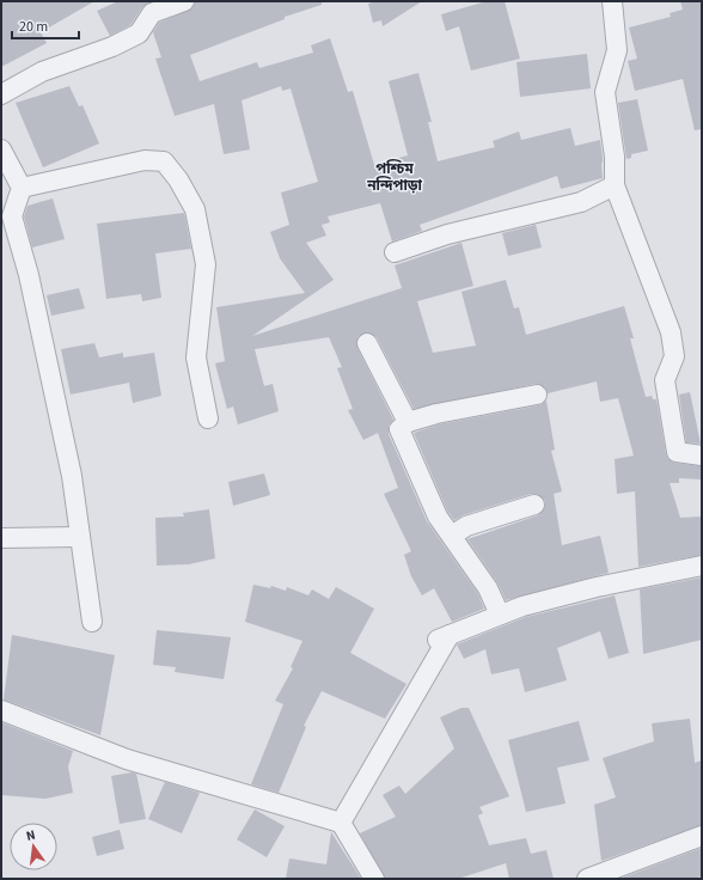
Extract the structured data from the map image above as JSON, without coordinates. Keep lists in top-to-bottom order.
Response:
{
  "districts": ["পশ্চিম নন্দিপাড়া"],
  "scale_bar": "20 m",
  "north": "top"
}
